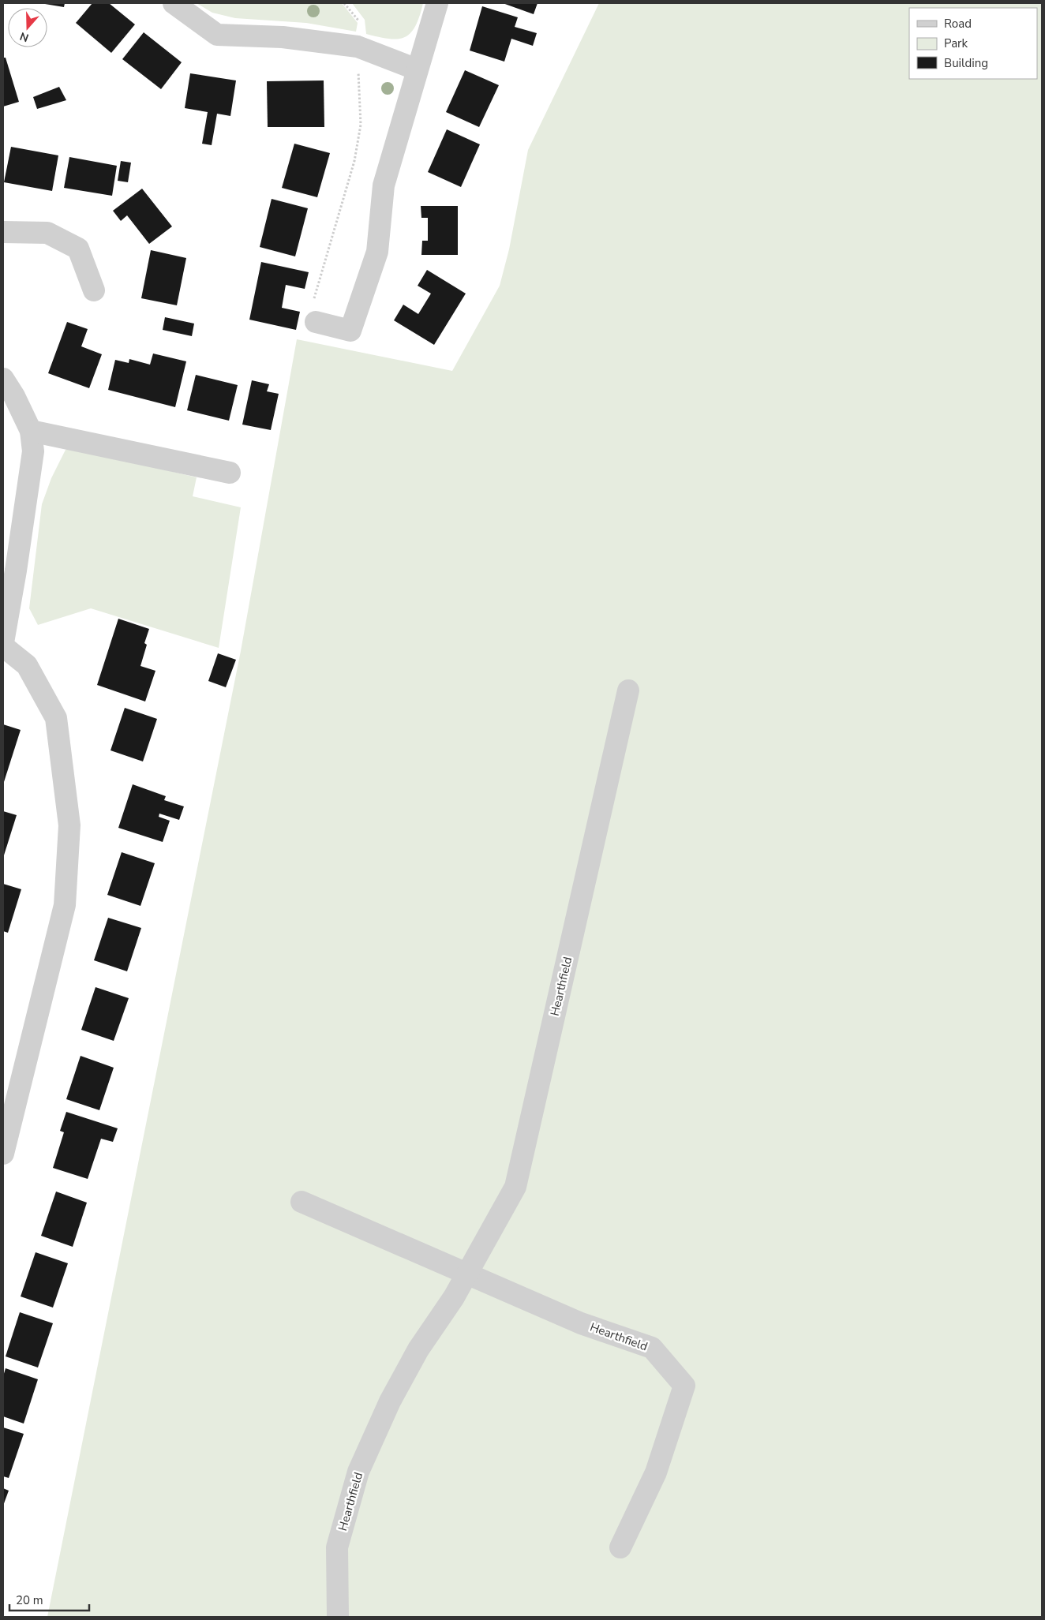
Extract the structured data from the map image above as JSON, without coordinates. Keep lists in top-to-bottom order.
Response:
{
  "streets": {
    "street": ["Hearthfield"]
  },
  "legend": ["Road", "Park", "Building"],
  "scale_bar": "20 m",
  "north": "bottom"
}
